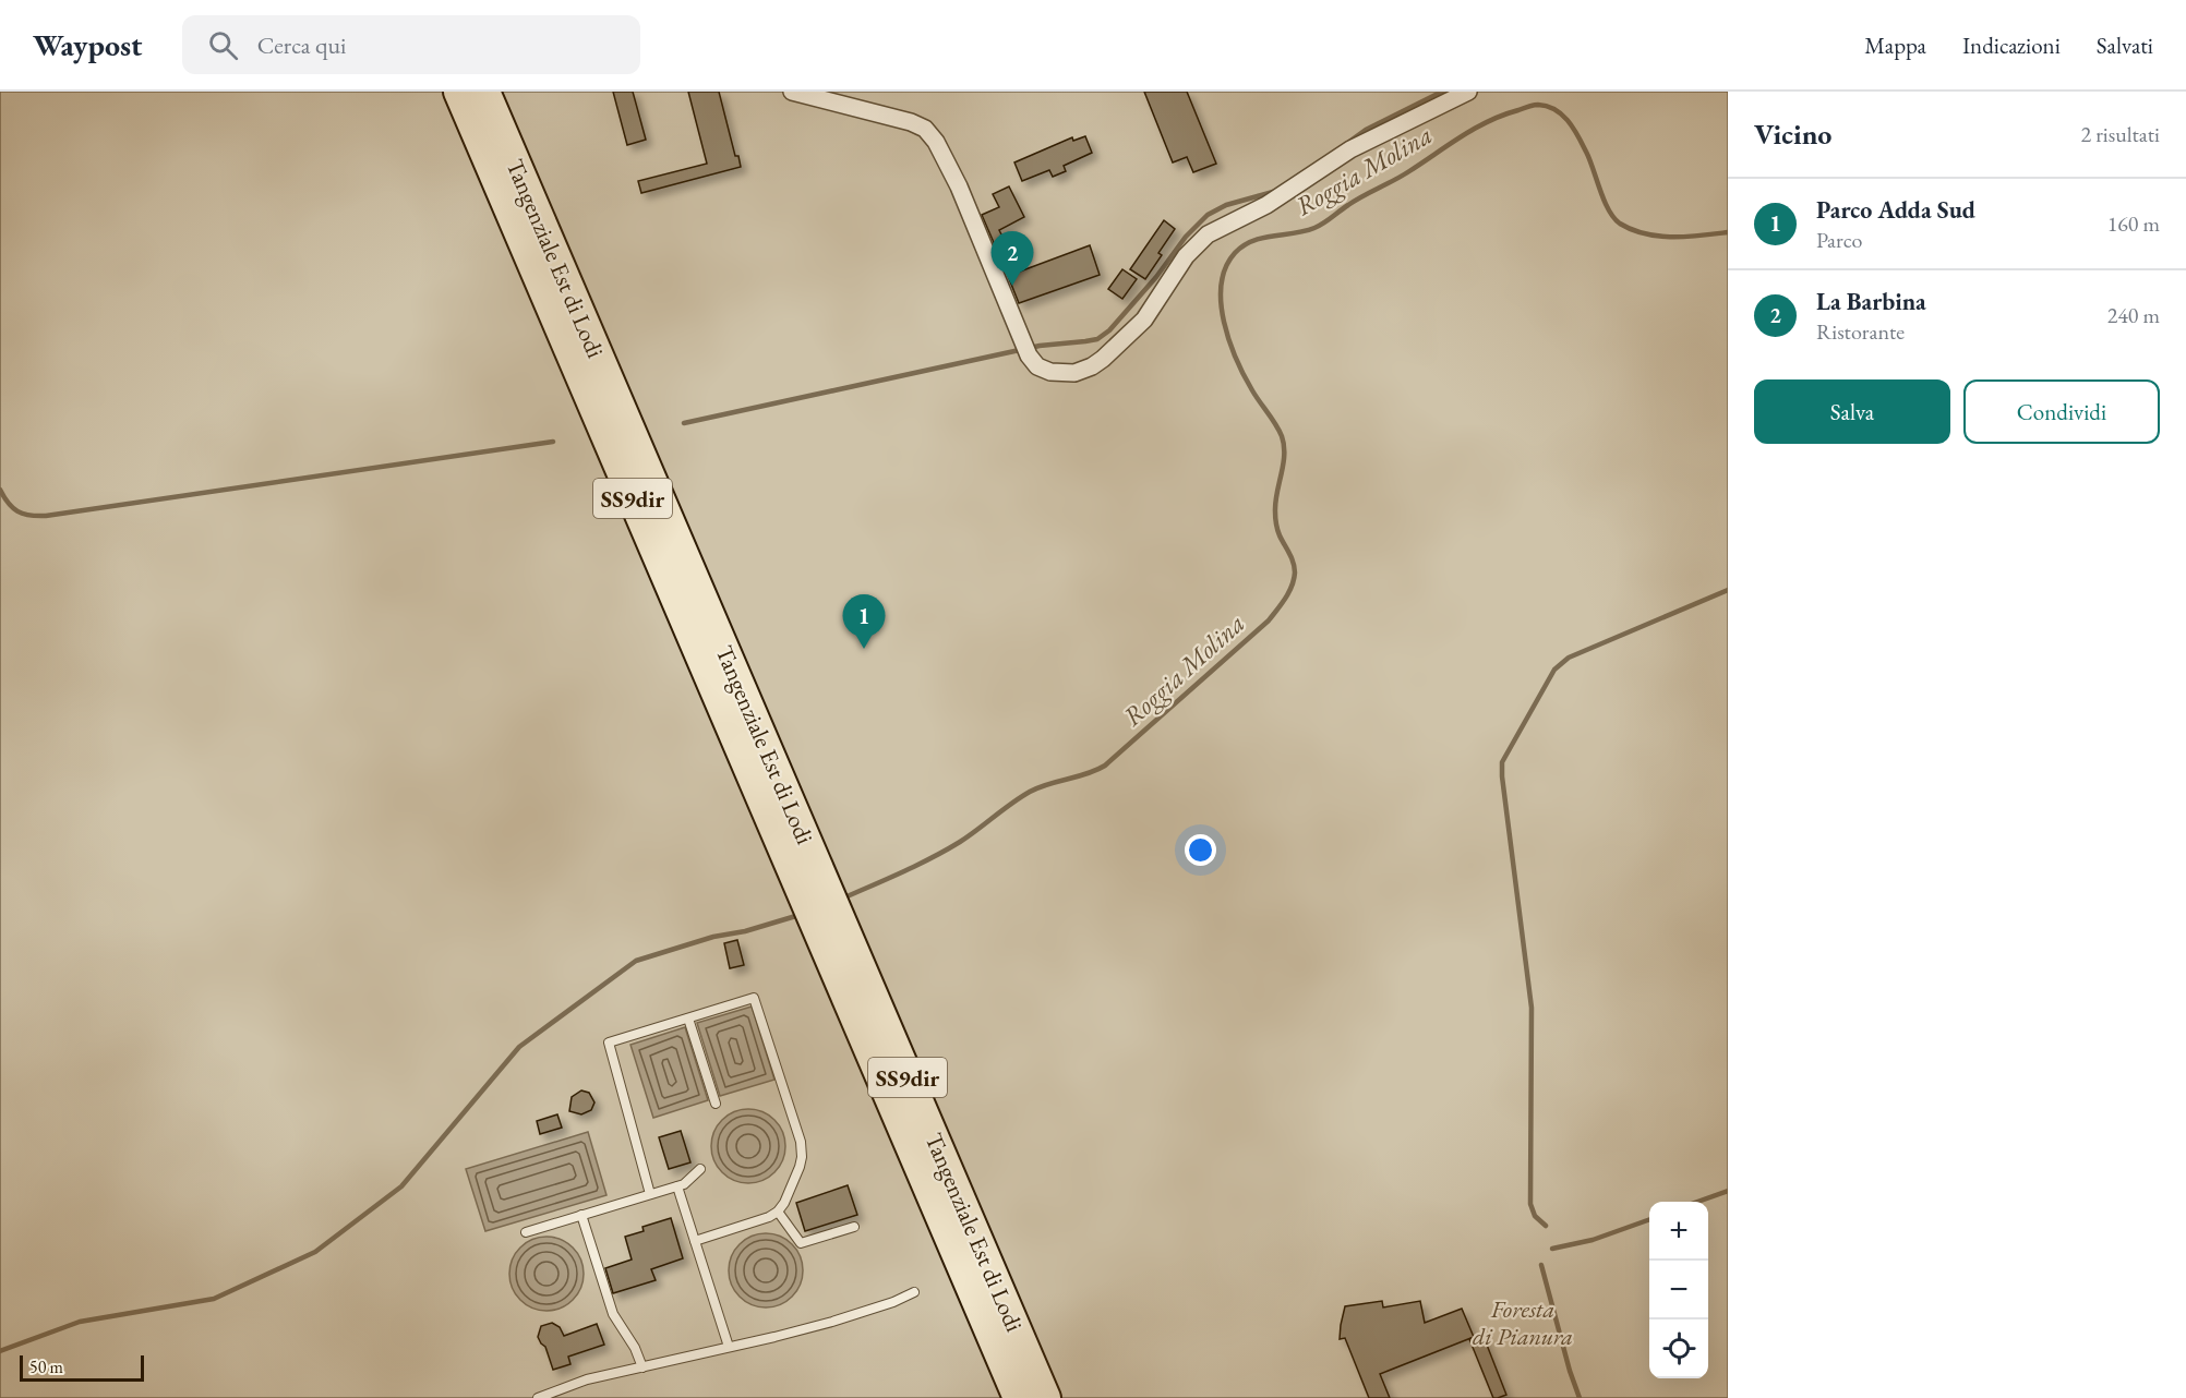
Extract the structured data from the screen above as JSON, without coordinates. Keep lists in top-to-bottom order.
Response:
{
  "streets": {
    "highway": ["Tangenziale Est di Lodi", "SS9dir"]
  },
  "water": ["Roggia Molina"],
  "parks": ["Foresta di Pianura"],
  "scale_bar": "50 m",
  "page": {
    "header": "Waypost",
    "search": "Cerca qui",
    "nav": ["Mappa", "Indicazioni", "Salvati"],
    "heading": ["Vicino", "2 risultati"],
    "list": [
      {
        "mark": "1",
        "name": "Parco Adda Sud",
        "note": "Parco",
        "value": "160 m"
      },
      {
        "mark": "2",
        "name": "La Barbina",
        "note": "Ristorante",
        "value": "240 m"
      }
    ],
    "pins": ["2", "1"],
    "buttons": ["Salva", "Condividi"],
    "map_buttons": ["+", "−"],
    "scale": "50 m"
  }
}
